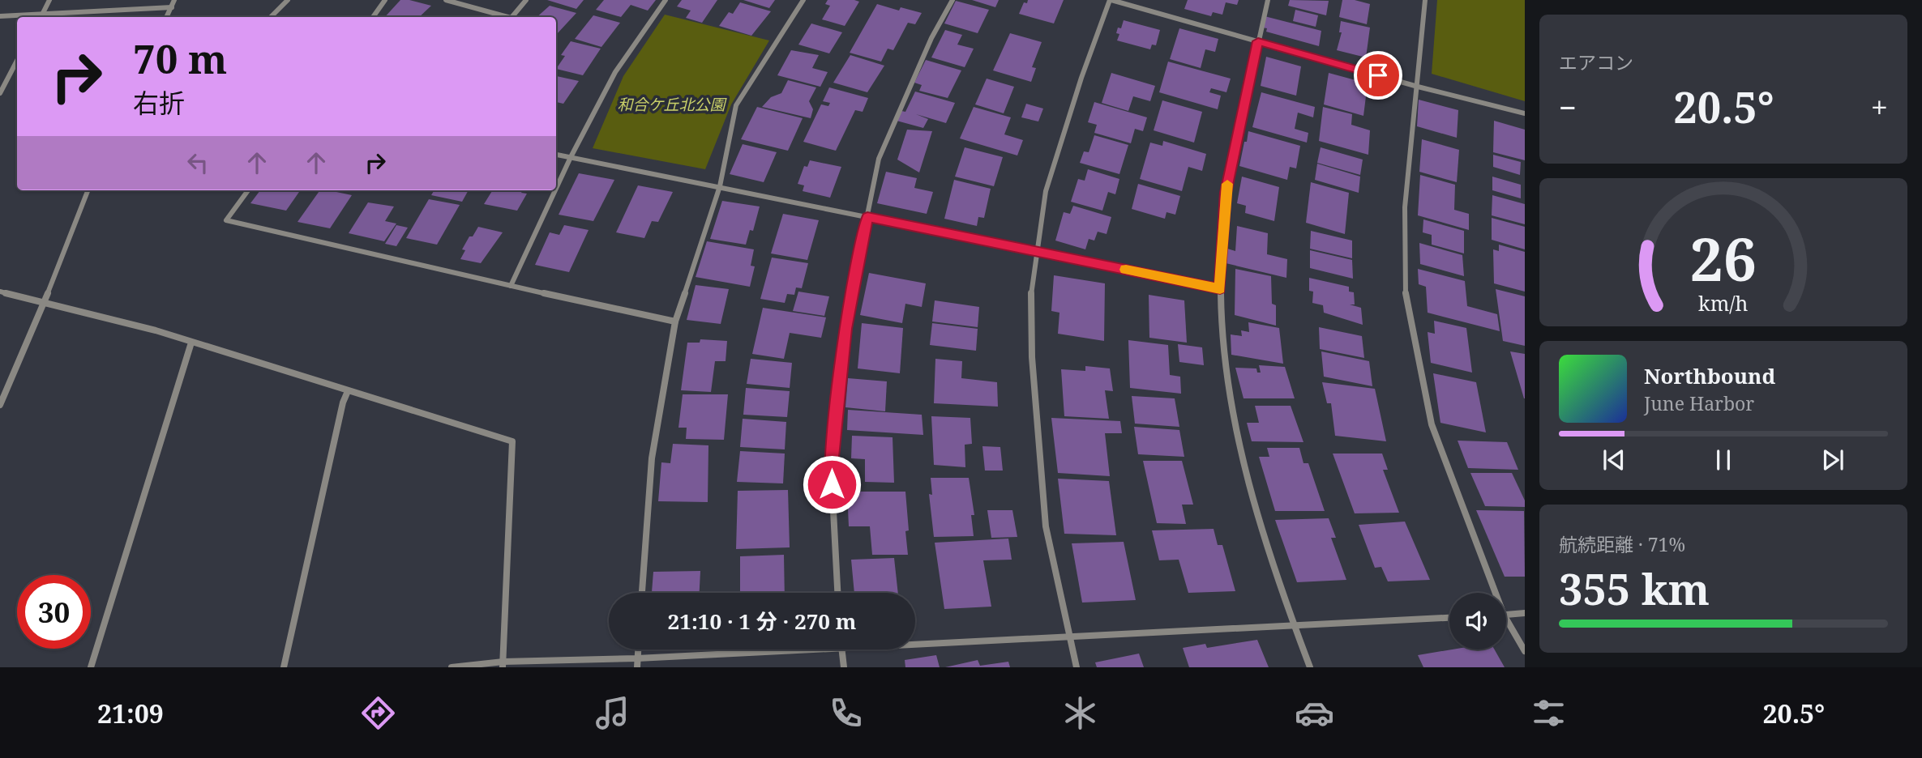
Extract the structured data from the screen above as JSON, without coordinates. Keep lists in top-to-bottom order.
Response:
{
  "parks": ["和合ケ丘北公園"],
  "page": {
    "tile": [
      "エアコン",
      ["航続距離 · 71%", "355 km"]
    ],
    "turn": ["70 m", "右折"],
    "heat": ["−", "20.5°", "+"],
    "song": ["Northbound", "June Harbor"],
    "limit": "30",
    "trip": "21:10 · 1 分 · 270 m",
    "tabs": ["21:09", "20.5°"],
    "gauge": ["26", "km/h"]
  }
}
